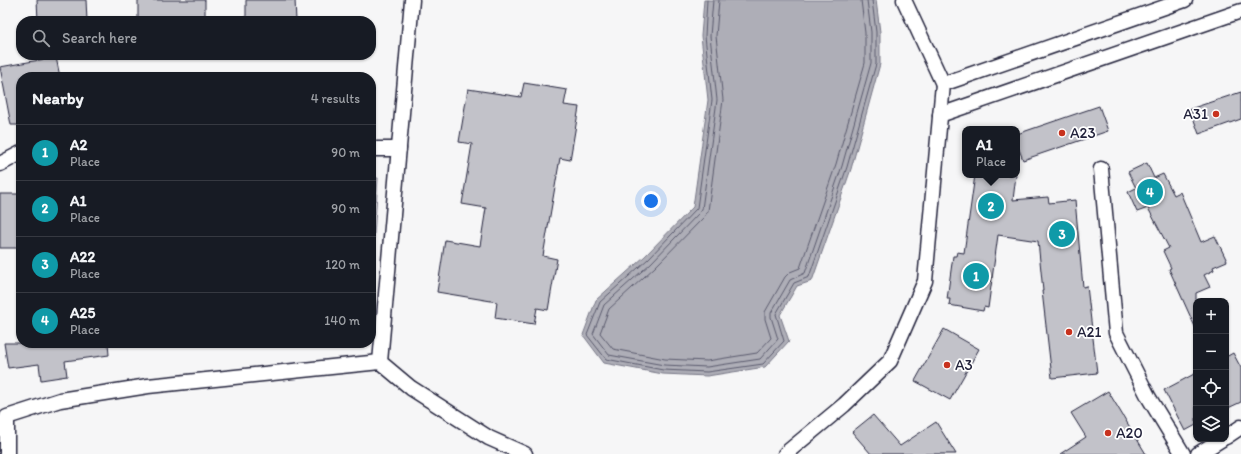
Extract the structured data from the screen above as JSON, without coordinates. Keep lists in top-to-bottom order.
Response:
{
  "places": [
    "A31",
    "A23",
    "A21",
    "A3",
    "A20"
  ],
  "page": {
    "search": "Search here",
    "heading": ["Nearby", "4 results"],
    "list": [
      {
        "mark": "1",
        "name": "A2",
        "note": "Place",
        "value": "90 m"
      },
      {
        "mark": "2",
        "name": "A1",
        "note": "Place",
        "value": "90 m"
      },
      {
        "mark": "3",
        "name": "A22",
        "note": "Place",
        "value": "120 m"
      },
      {
        "mark": "4",
        "name": "A25",
        "note": "Place",
        "value": "140 m"
      }
    ],
    "popup": ["A1", "Place"],
    "pins": [
      "4",
      "2",
      "3",
      "1"
    ],
    "map_buttons": ["+", "−"]
  }
}
